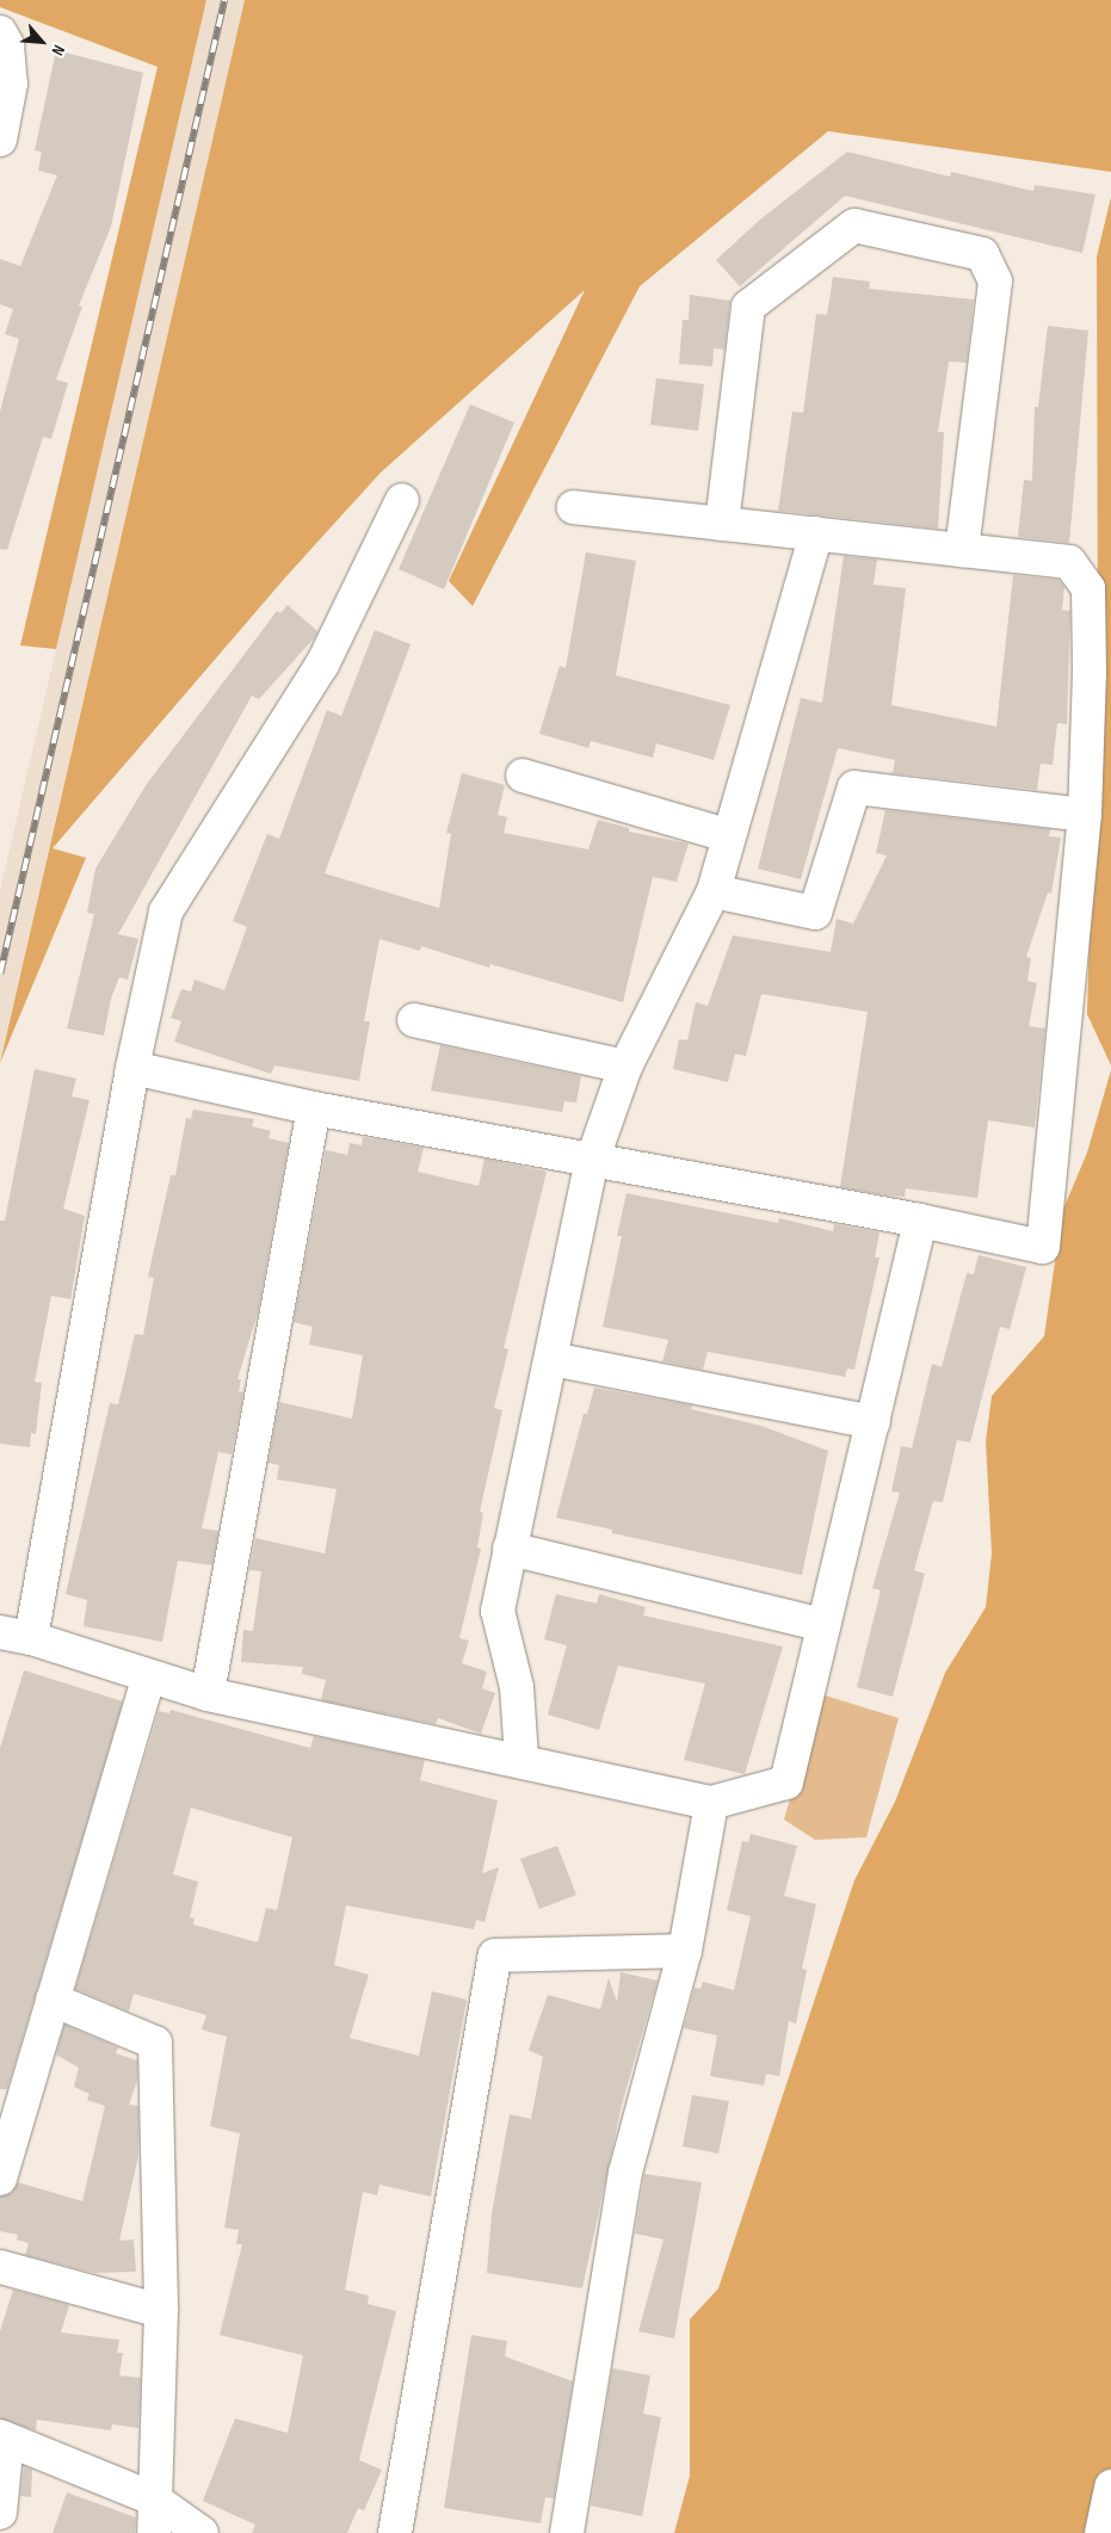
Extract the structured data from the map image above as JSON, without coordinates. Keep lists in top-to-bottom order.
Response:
{
  "north": "bottom right"
}
